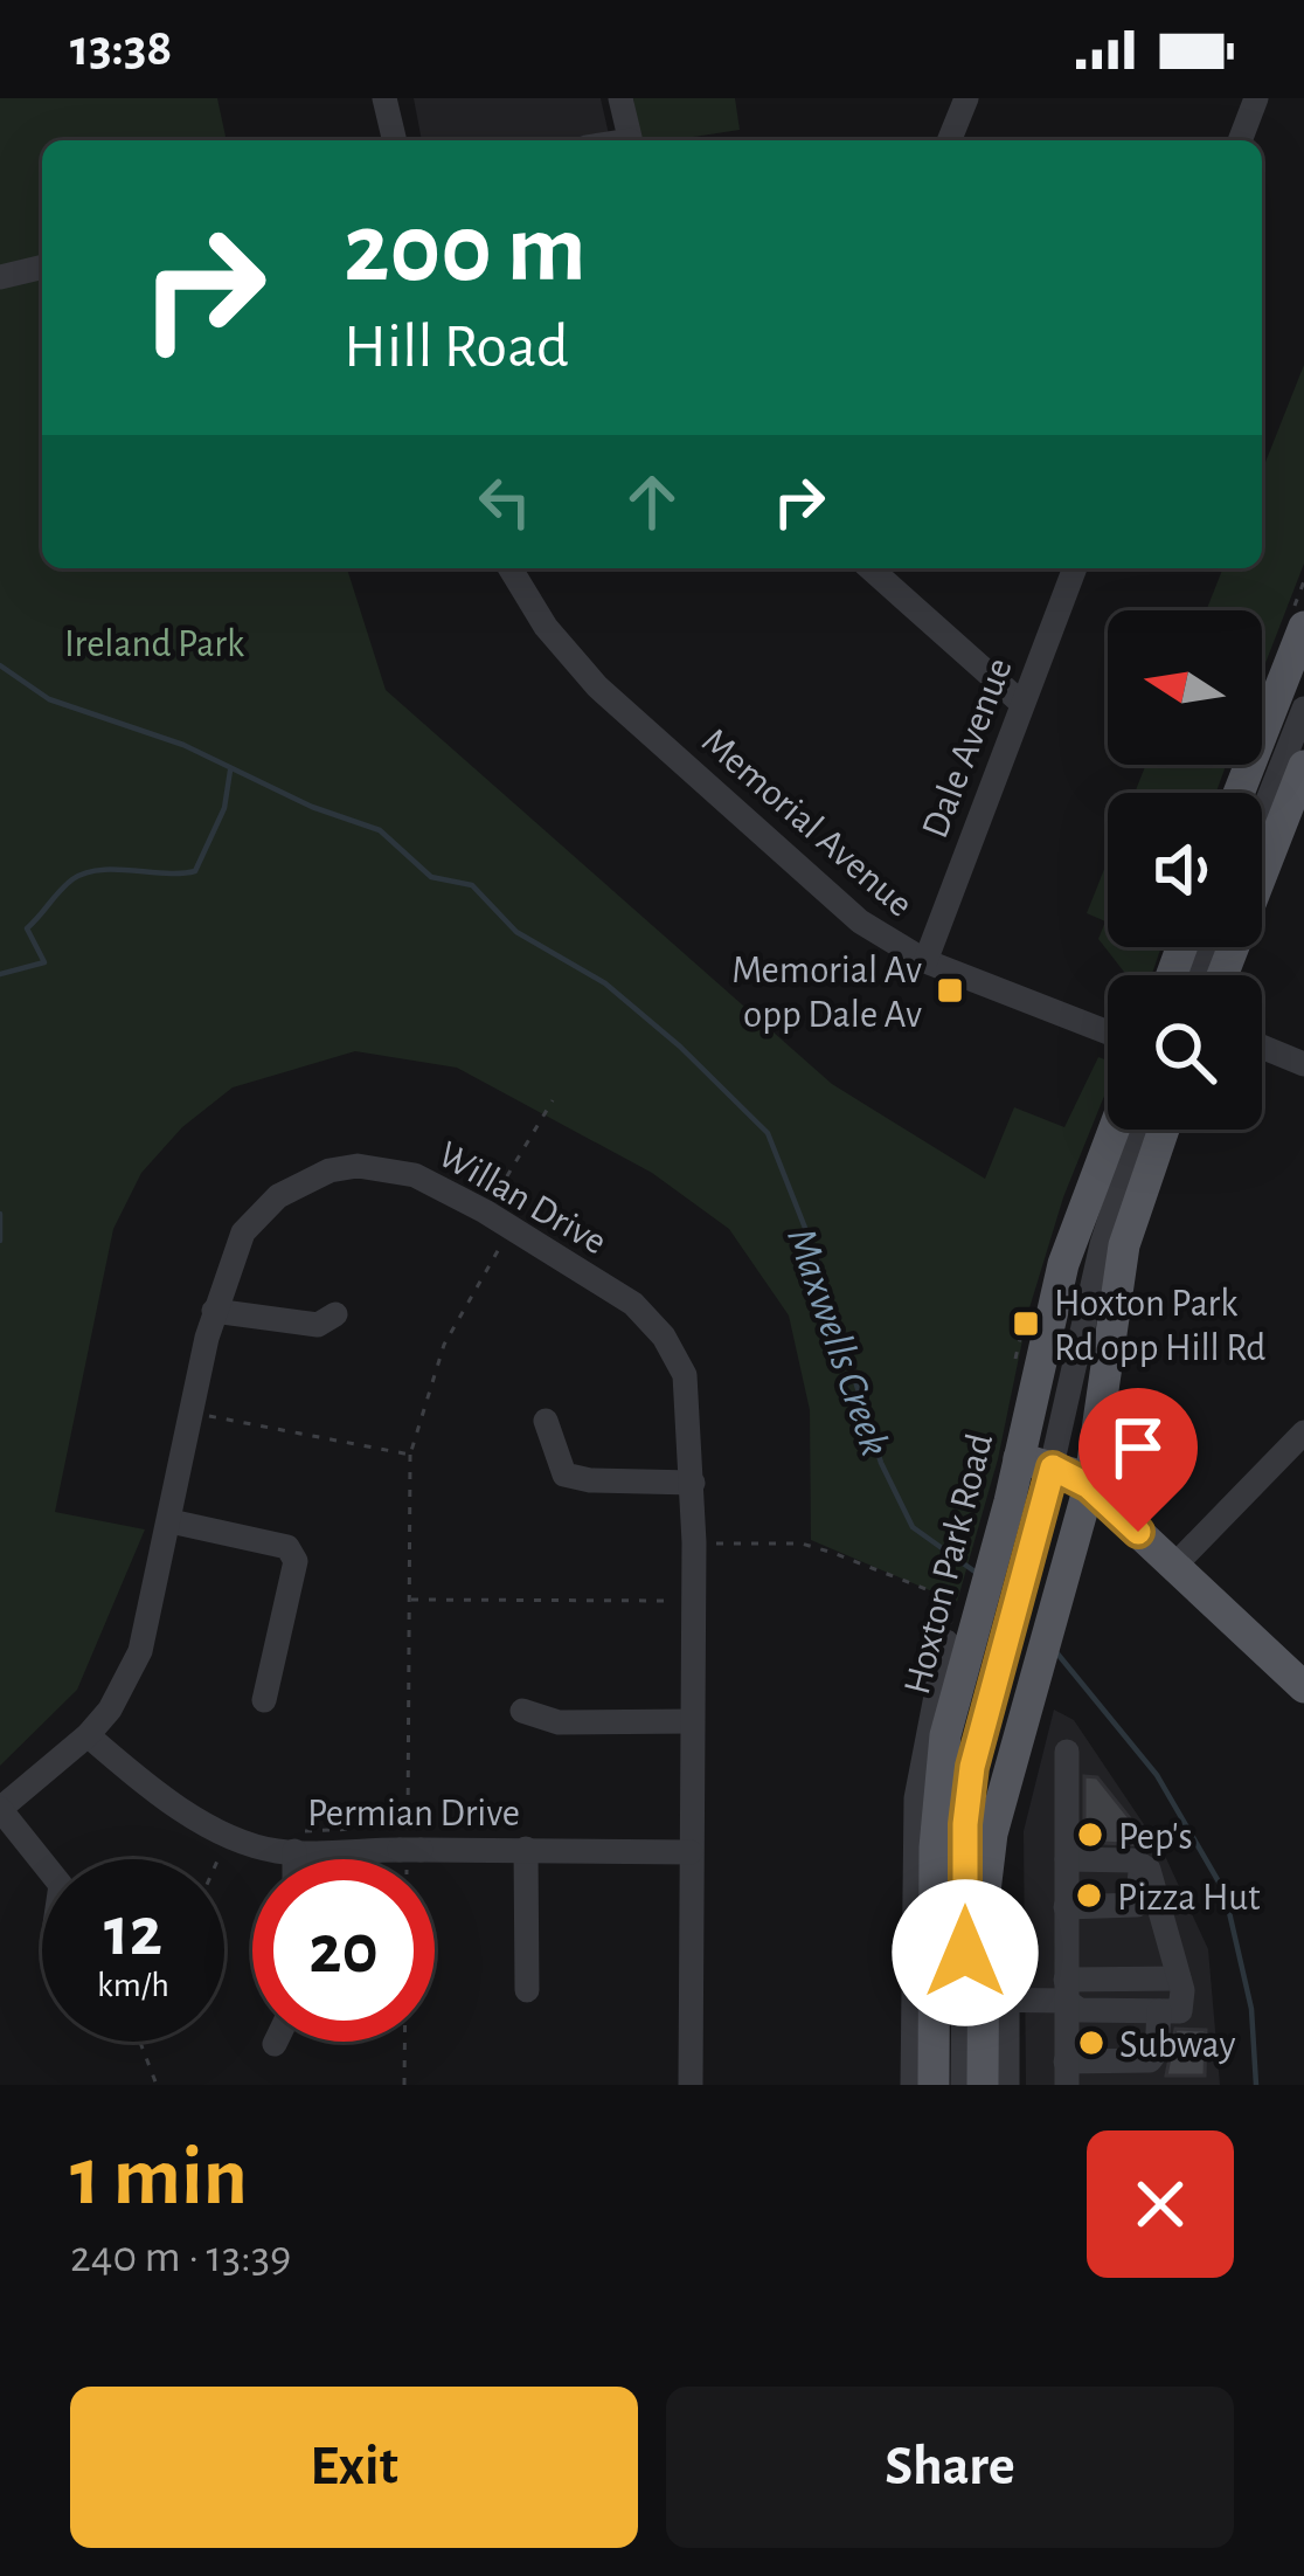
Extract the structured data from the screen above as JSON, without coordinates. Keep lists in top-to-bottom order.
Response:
{
  "streets": {
    "main road": ["Hoxton Park Road"],
    "street": [
      "Dale Avenue",
      "Memorial Avenue",
      "Willan Drive",
      "Permian Drive"
    ]
  },
  "crossings": [
    ["Dale Avenue", "Memorial Avenue"],
    ["Willan Drive", "Permian Drive"]
  ],
  "water": ["Maxwells Creek"],
  "parks": ["Ireland Park"],
  "places": {
    "transit": ["Memorial Av opp Dale Av", "Hoxton Park Rd opp Hill Rd"],
    "other": ["Pep's", "Pizza Hut", "Subway"]
  },
  "north": "left",
  "page": {
    "status": "13:38",
    "turn": ["200 m", "Hill Road"],
    "speed": "12 km/h",
    "limit": "20",
    "heading": ["1 min", "240 m · 13:39"],
    "buttons": ["Exit", "Share"]
  }
}
